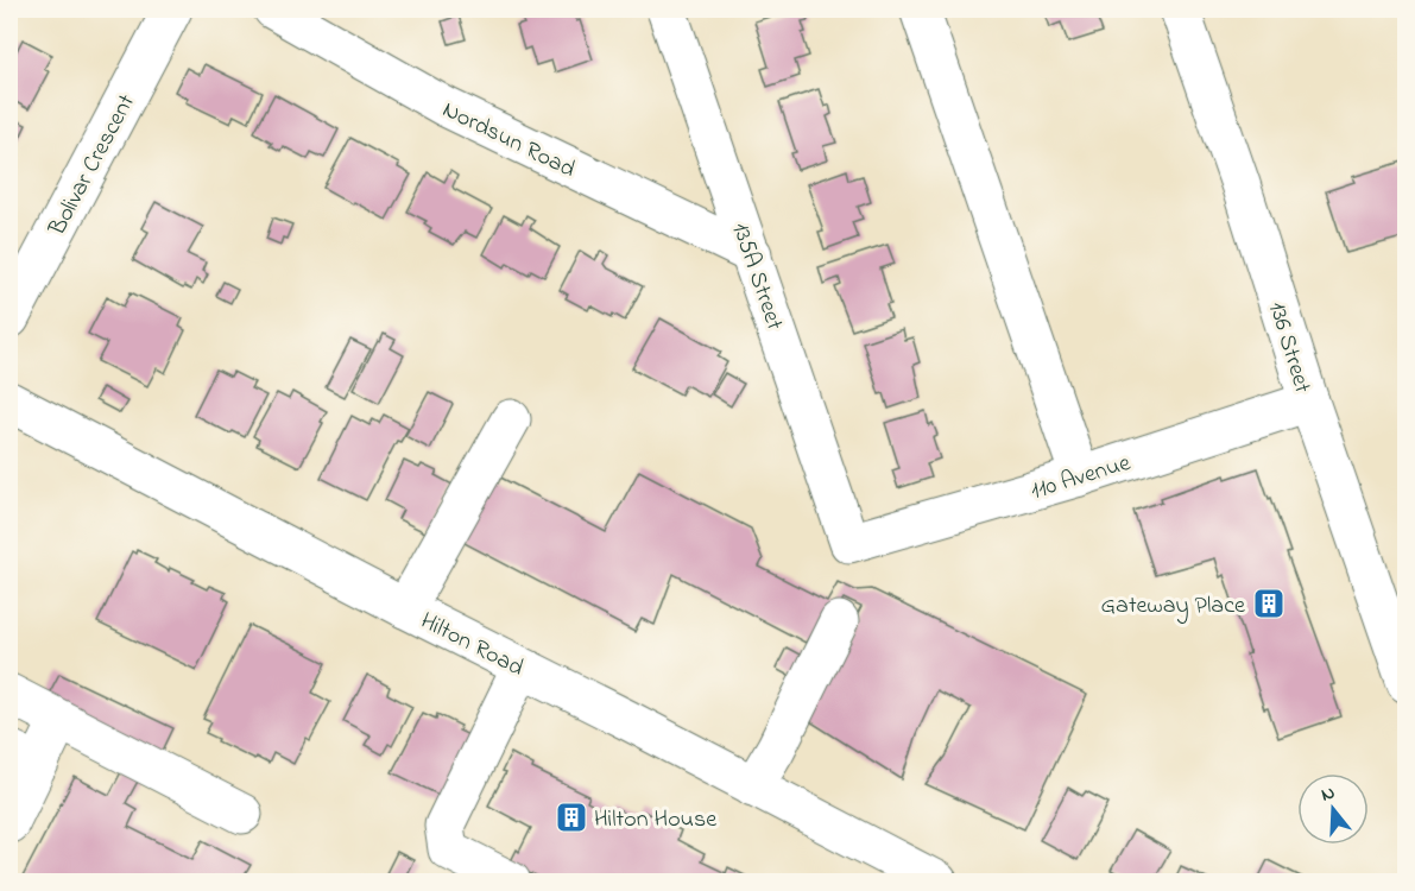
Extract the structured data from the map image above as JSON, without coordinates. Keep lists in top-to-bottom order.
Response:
{
  "streets": {
    "street": [
      "Nordsun Road",
      "Bolivar Crescent",
      "135A Street",
      "136 Street",
      "110 Avenue",
      "Hilton Road"
    ]
  },
  "crossings": [
    ["Nordsun Road", "135A Street"],
    ["135A Street", "110 Avenue"],
    ["136 Street", "110 Avenue"]
  ],
  "places": {
    "building": ["Gateway Place", "Hilton House"]
  },
  "north": "top"
}
